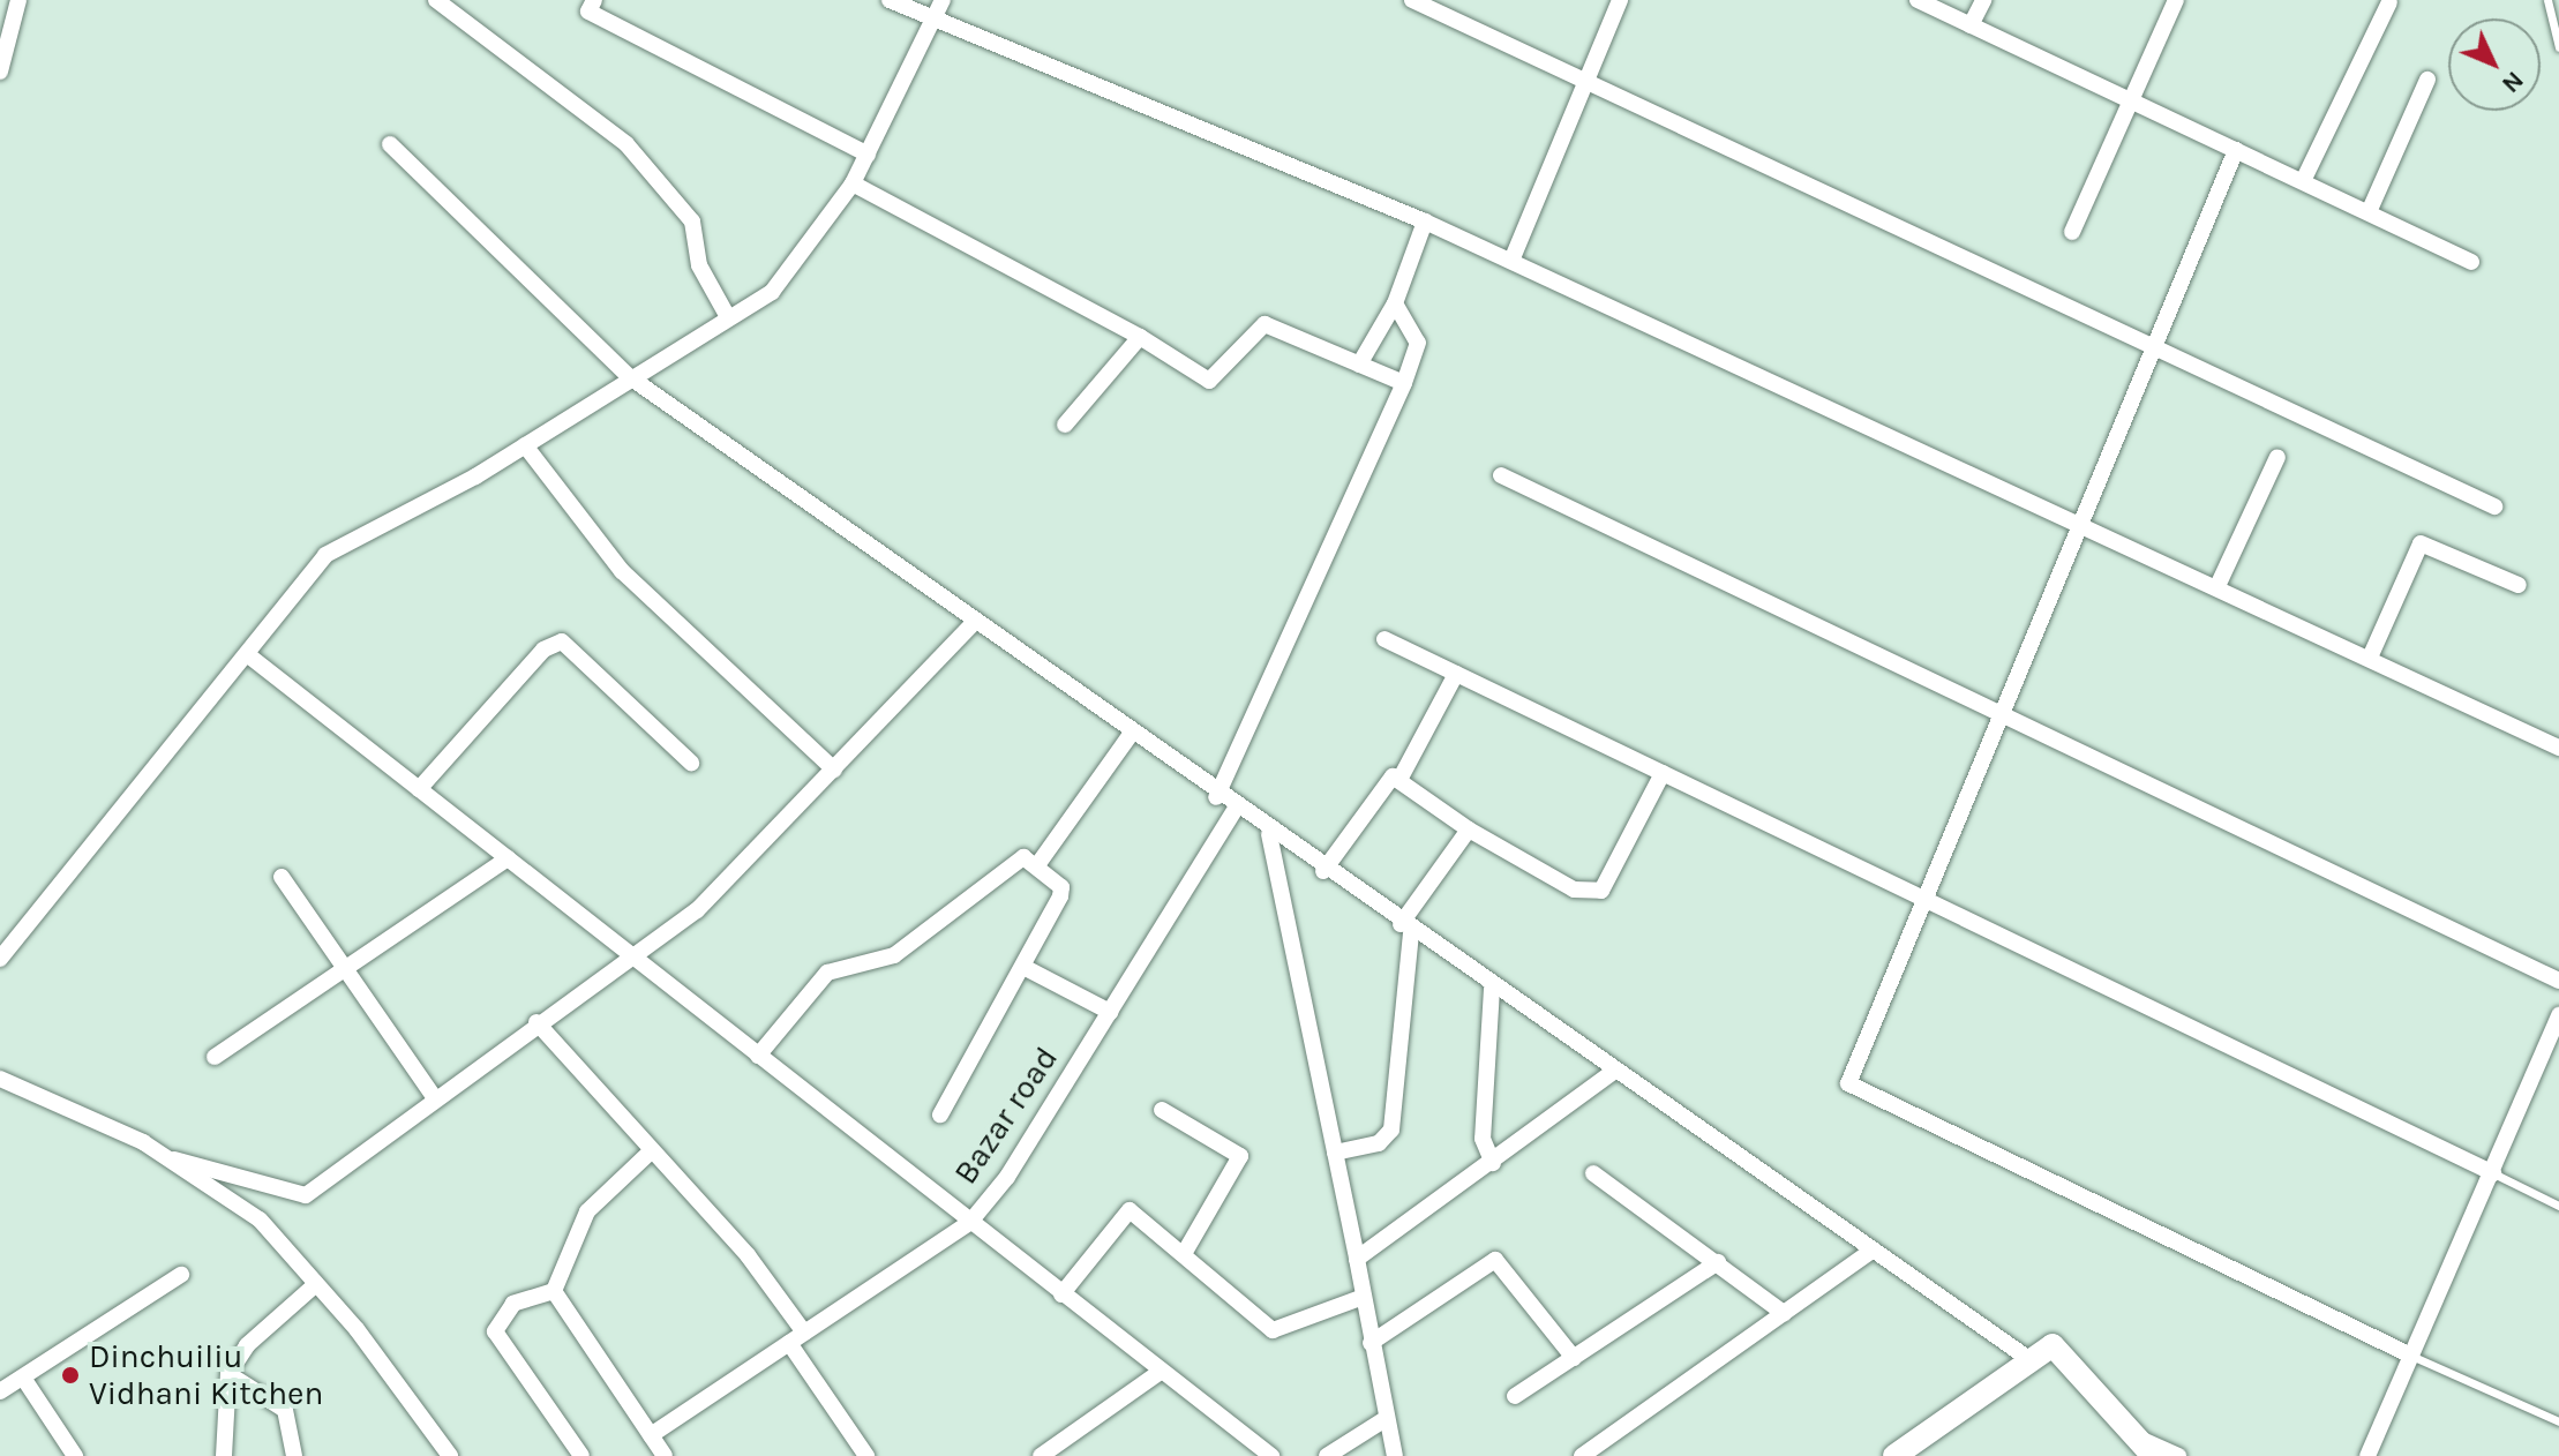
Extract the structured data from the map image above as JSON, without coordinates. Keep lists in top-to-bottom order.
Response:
{
  "streets": {
    "street": ["Bazar road"]
  },
  "places": ["Dinchuiliu Vidhani Kitchen"],
  "north": "bottom right"
}
